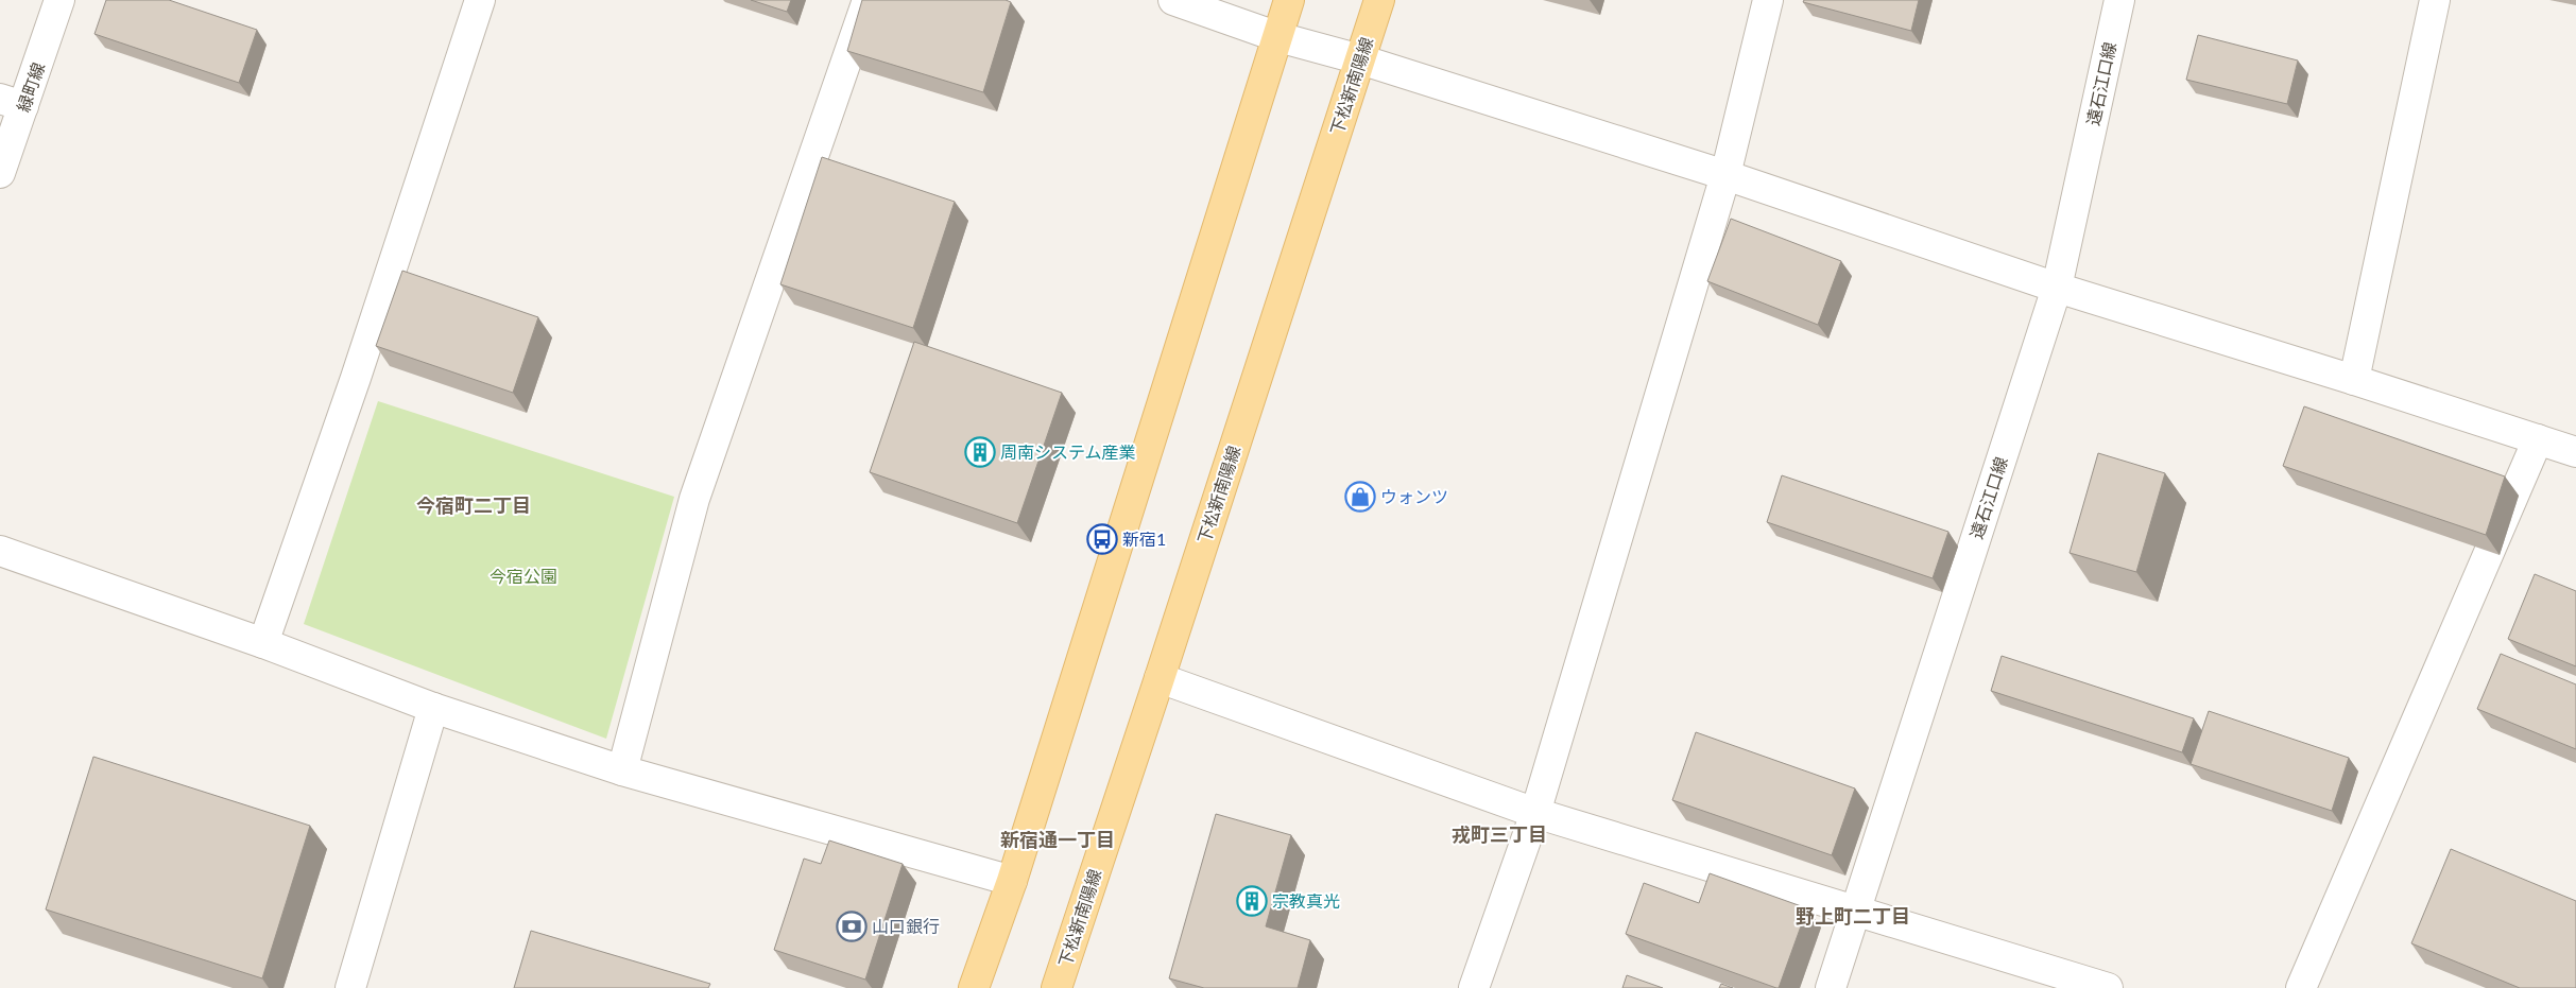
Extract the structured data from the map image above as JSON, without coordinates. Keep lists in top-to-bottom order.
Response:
{
  "streets": {
    "main road": ["下松新南陽線"],
    "street": ["遠石江口線", "緑町線"]
  },
  "districts": [
    "今宿町二丁目",
    "戎町三丁目",
    "新宿通一丁目",
    "野上町二丁目"
  ],
  "parks": ["今宿公園"],
  "places": {
    "building": ["周南システム産業", "宗教真光"],
    "shop": ["ウォンツ"],
    "bus stop": ["新宿1"],
    "bank": ["山口銀行"]
  }
}
